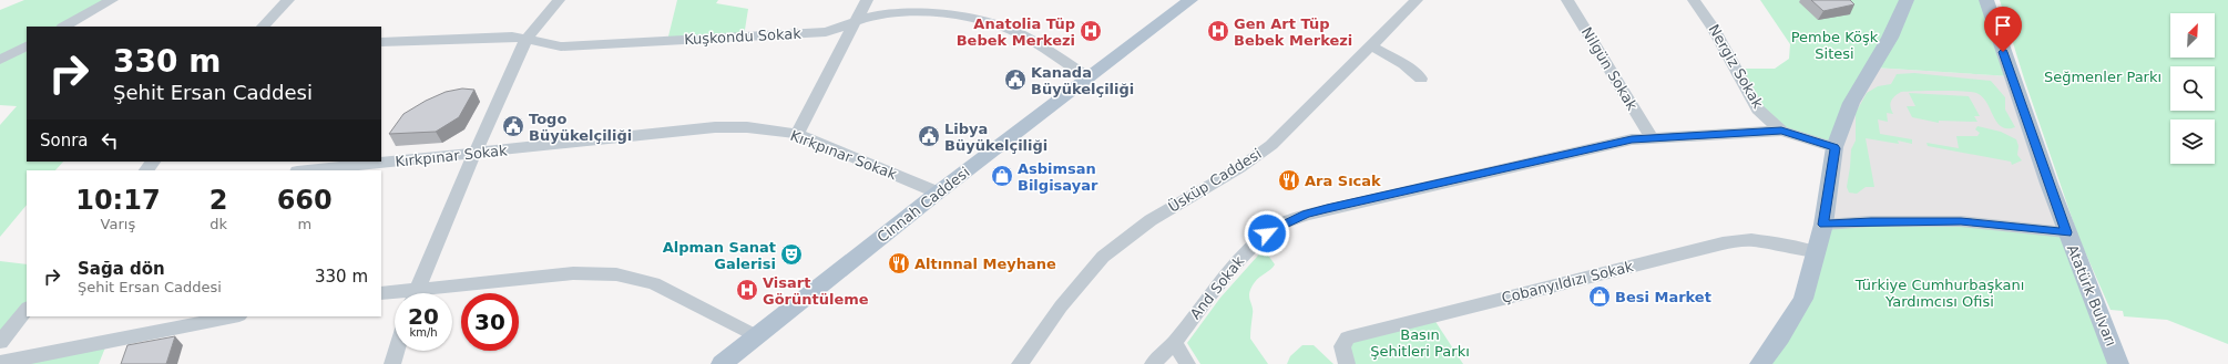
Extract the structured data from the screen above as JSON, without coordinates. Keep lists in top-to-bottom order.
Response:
{
  "streets": {
    "main road": ["Cinnah Caddesi", "Atatürk Bulvarı"],
    "street": [
      "Kuşkondu Sokak",
      "Nergiz Sokak",
      "Nilgün Sokak",
      "Kırkpınar Sokak",
      "Üsküp Caddesi",
      "Çobanyıldızı Sokak",
      "And Sokak"
    ]
  },
  "crossings": [
    ["Kuşkondu Sokak", "Cinnah Caddesi"],
    ["Nergiz Sokak", "And Sokak"],
    ["Nilgün Sokak", "And Sokak"],
    ["Kırkpınar Sokak", "Cinnah Caddesi"]
  ],
  "parks": [
    "Pembe Köşk Sitesi",
    "Seğmenler Parkı",
    "Türkiye Cumhurbaşkanı Yardımcısı Ofisi",
    "Basın Şehitleri Parkı"
  ],
  "places": {
    "hospital": ["Anatolia Tüp Bebek Merkezi", "Gen Art Tüp Bebek Merkezi", "Visart Görüntüleme"],
    "public building": ["Kanada Büyükelçiliği", "Togo Büyükelçiliği", "Libya Büyükelçiliği"],
    "shop": ["Asbimsan Bilgisayar", "Besi Market"],
    "restaurant": ["Ara Sıcak", "Altınnal Meyhane"],
    "theatre": ["Alpman Sanat Galerisi"]
  },
  "north": "top right",
  "page": {
    "turn": ["330 m", "Şehit Ersan Caddesi"],
    "then": "Sonra",
    "eta": [
      "10:17",
      "Varış",
      "2",
      "dk",
      "660",
      "m"
    ],
    "list": [
      {
        "name": "Sağa dön",
        "note": "Şehit Ersan Caddesi",
        "value": "330 m"
      }
    ],
    "speed": "20 km/h",
    "limit": "30"
  }
}
